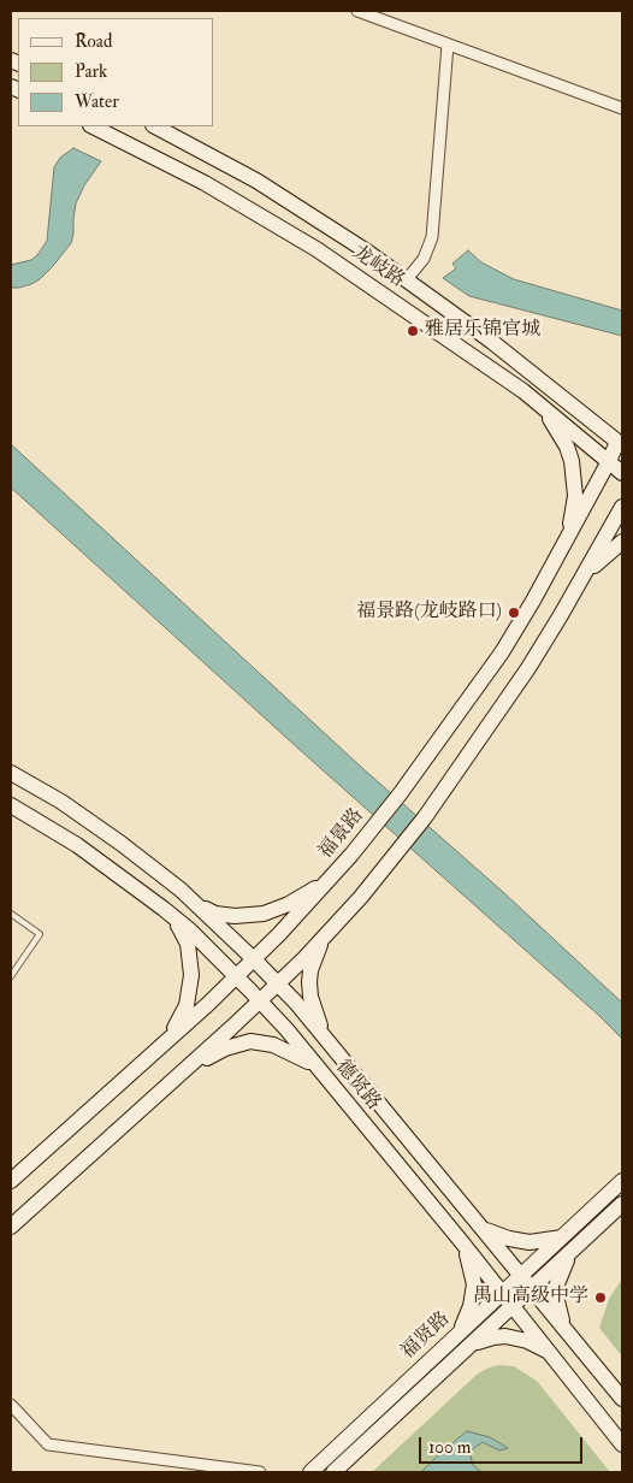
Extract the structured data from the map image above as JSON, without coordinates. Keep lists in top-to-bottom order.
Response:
{
  "streets": {
    "street": [
      "龙岐路",
      "福景路",
      "德贤路",
      "福贤路"
    ]
  },
  "crossings": [
    ["龙岐路", "福景路"],
    ["福景路", "德贤路"],
    ["德贤路", "福贤路"]
  ],
  "places": ["雅居乐锦官城", "福景路(龙岐路口)", "禺山高级中学"],
  "legend": ["Road", "Park", "Water"],
  "scale_bar": "100 m"
}
